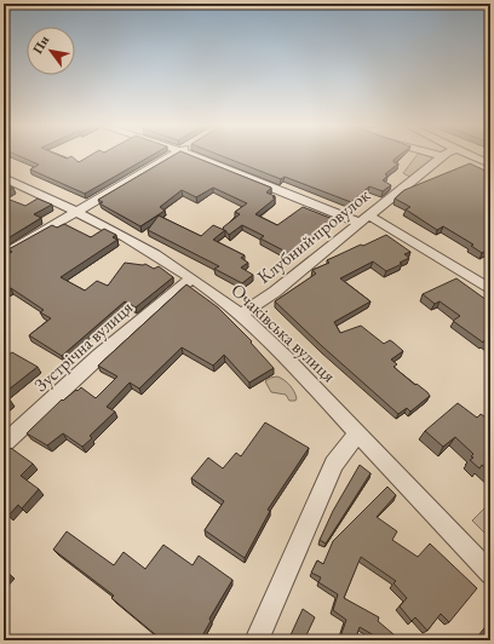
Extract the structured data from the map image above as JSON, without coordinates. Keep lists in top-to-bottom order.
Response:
{
  "streets": {
    "street": ["Клубний провулок", "Очаківська вулиця", "Зустрічна вулиця"]
  },
  "crossings": [
    ["Клубний провулок", "Очаківська вулиця"],
    ["Очаківська вулиця", "Зустрічна вулиця"]
  ],
  "north": "top left"
}
